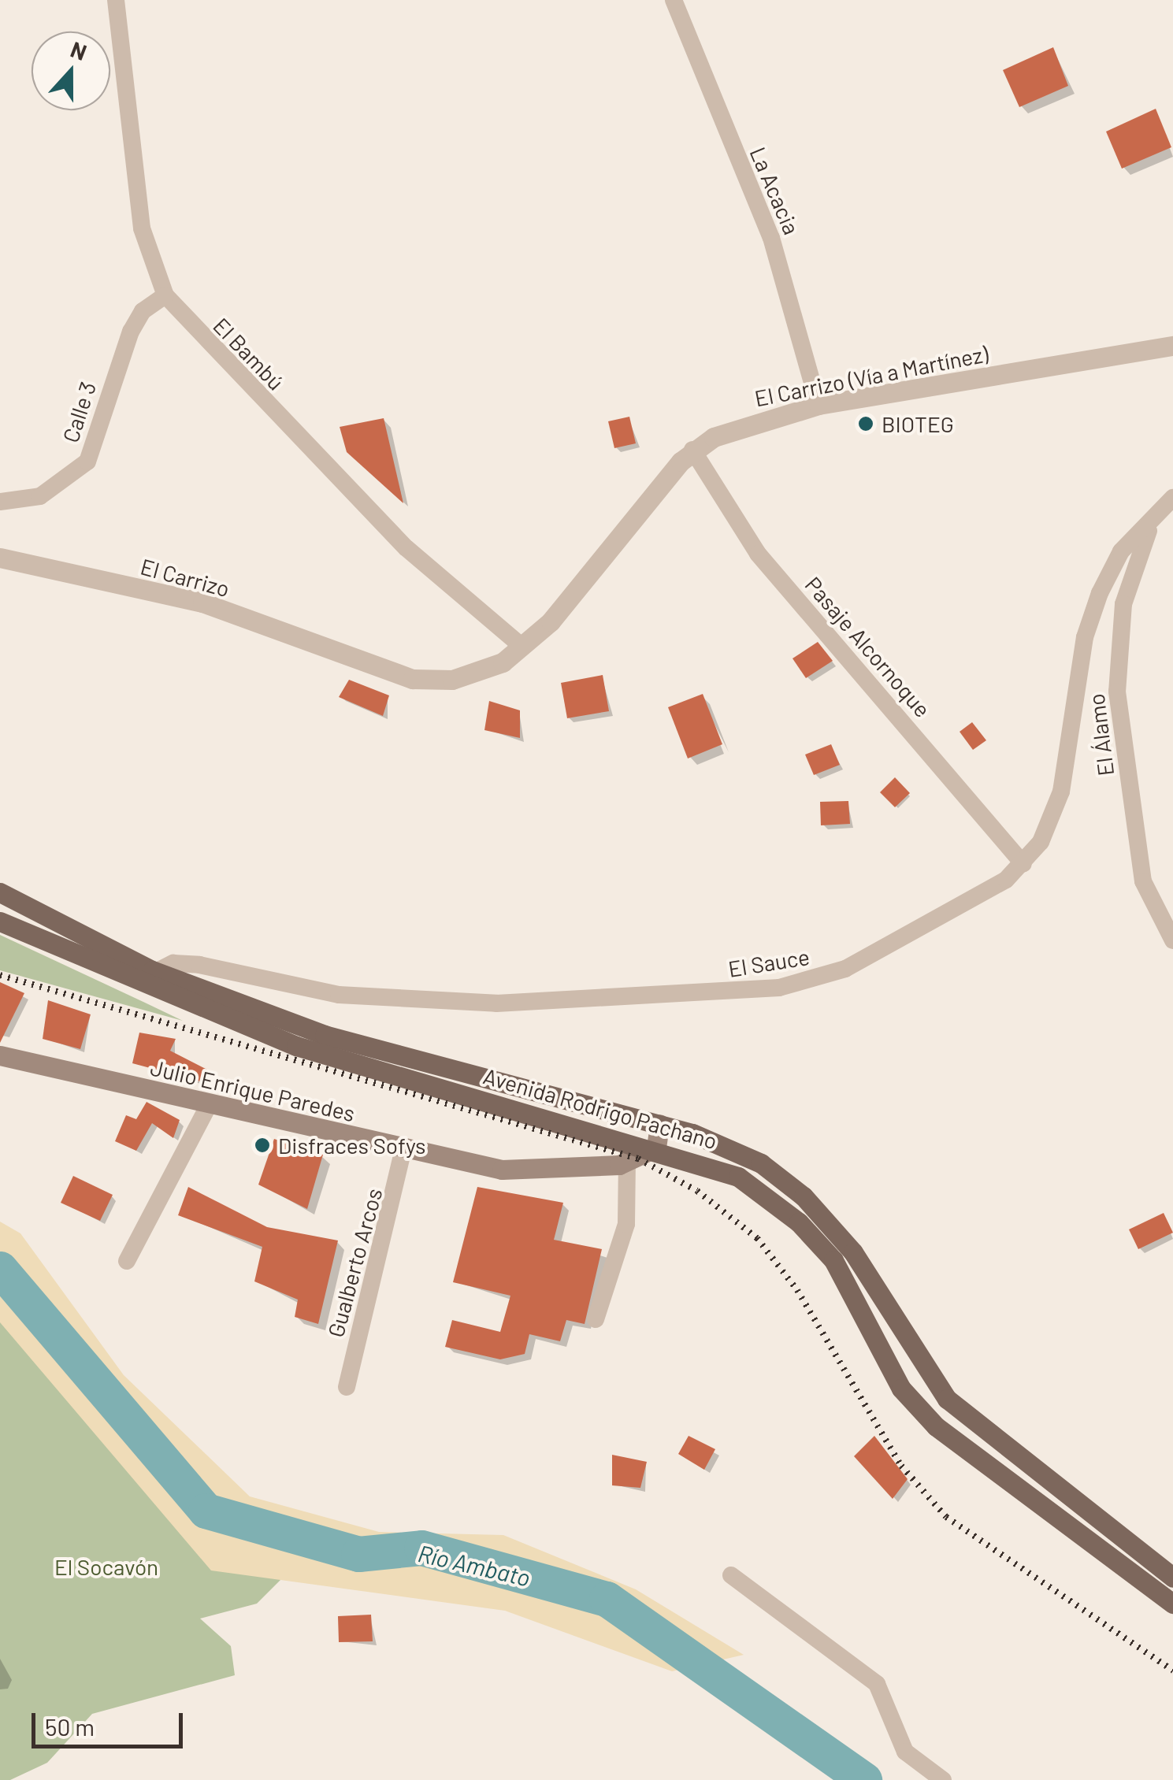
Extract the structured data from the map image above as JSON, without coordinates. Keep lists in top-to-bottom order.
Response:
{
  "streets": {
    "main road": ["Julio Enrique Paredes", "Avenida Rodrigo Pachano"],
    "street": [
      "La Acacia",
      "El Bambú",
      "El Carrizo (Vía a Martínez)",
      "Calle 3",
      "El Carrizo",
      "Pasaje Alcornoque",
      "El Álamo",
      "El Sauce",
      "Gualberto Arcos"
    ]
  },
  "crossings": [
    ["La Acacia", "El Carrizo (Vía a Martínez)"],
    ["El Bambú", "El Carrizo (Vía a Martínez)"],
    ["El Bambú", "Calle 3"],
    ["El Carrizo (Vía a Martínez)", "El Carrizo"],
    ["El Carrizo (Vía a Martínez)", "Pasaje Alcornoque"],
    ["Pasaje Alcornoque", "El Sauce"],
    ["El Álamo", "El Sauce"],
    ["El Sauce", "Avenida Rodrigo Pachano"],
    ["Julio Enrique Paredes", "Avenida Rodrigo Pachano"],
    ["Julio Enrique Paredes", "Gualberto Arcos"]
  ],
  "water": ["Río Ambato"],
  "parks": ["El Socavón"],
  "places": ["BIOTEG", "Disfraces Sofys"],
  "scale_bar": "50 m",
  "north": "top"
}
